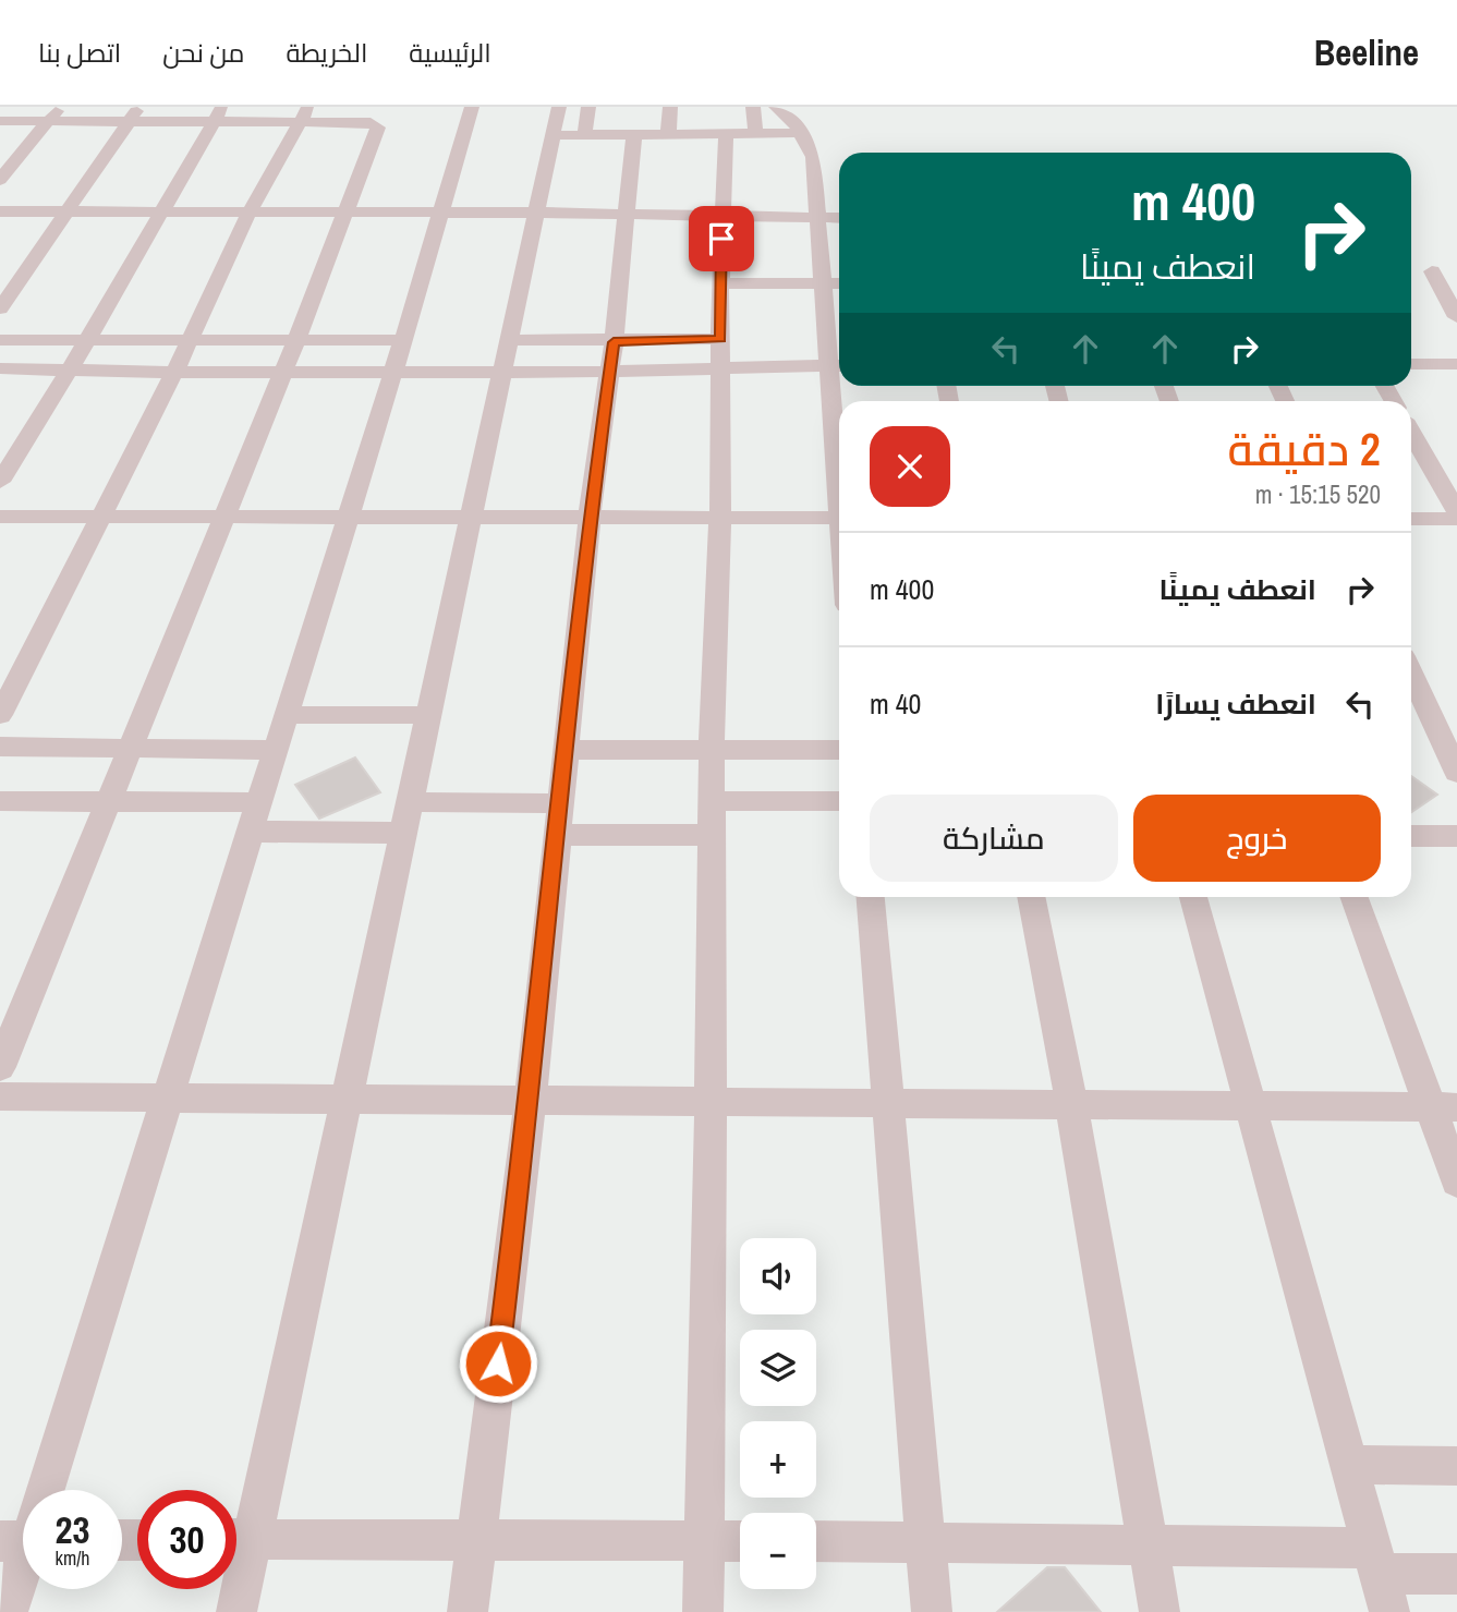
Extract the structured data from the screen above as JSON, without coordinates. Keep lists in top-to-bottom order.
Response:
{
  "page": {
    "header": "Beeline",
    "nav": [
      "الرئيسية",
      "الخريطة",
      "من نحن",
      "اتصل بنا"
    ],
    "turn": ["400 m", "انعطف يمينًا"],
    "heading": ["2 دقيقة", "520 m · 15:15"],
    "list": [
      {
        "name": "انعطف يمينًا",
        "value": "400 m"
      },
      {
        "name": "انعطف يسارًا",
        "value": "40 m"
      }
    ],
    "buttons": ["خروج", "مشاركة"],
    "map_buttons": ["+", "−"],
    "speed": "23 km/h",
    "limit": "30"
  }
}
